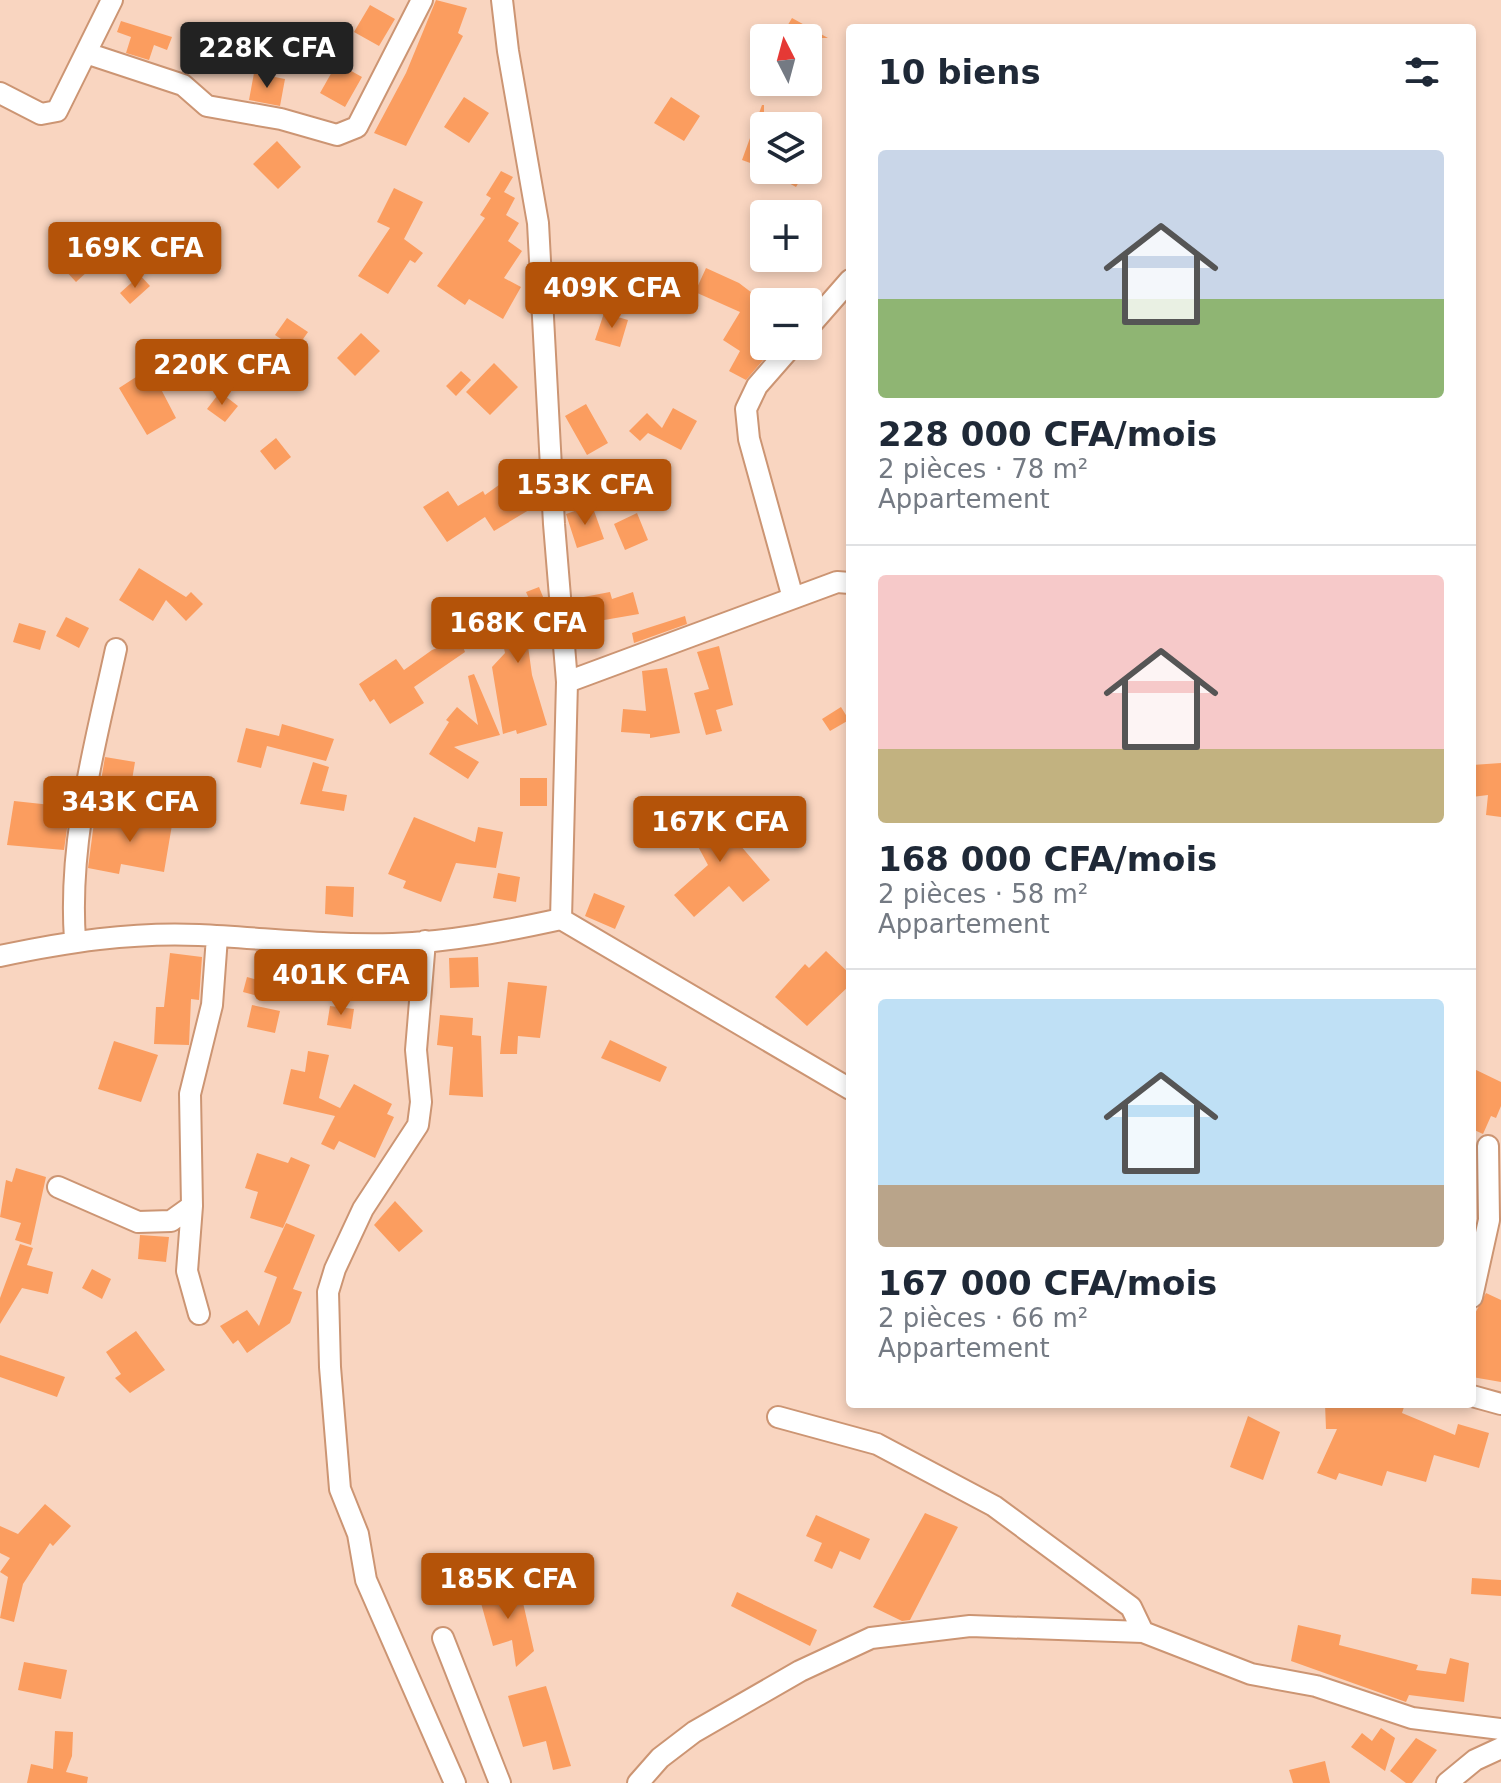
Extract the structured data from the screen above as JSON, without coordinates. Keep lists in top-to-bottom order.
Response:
{
  "north": "top",
  "page": {
    "price": [
      "228K CFA",
      "169K CFA",
      "409K CFA",
      "220K CFA",
      "153K CFA",
      "168K CFA",
      "343K CFA",
      "167K CFA",
      "401K CFA",
      "185K CFA"
    ],
    "map_buttons": ["+", "−"],
    "heading": "10 biens",
    "list": [
      {
        "name": "228 000 CFA/mois",
        "note": "2 pièces · 78 m² · Appartement"
      },
      {
        "name": "168 000 CFA/mois",
        "note": "2 pièces · 58 m² · Appartement"
      },
      {
        "name": "167 000 CFA/mois",
        "note": "2 pièces · 66 m² · Appartement"
      }
    ]
  }
}
